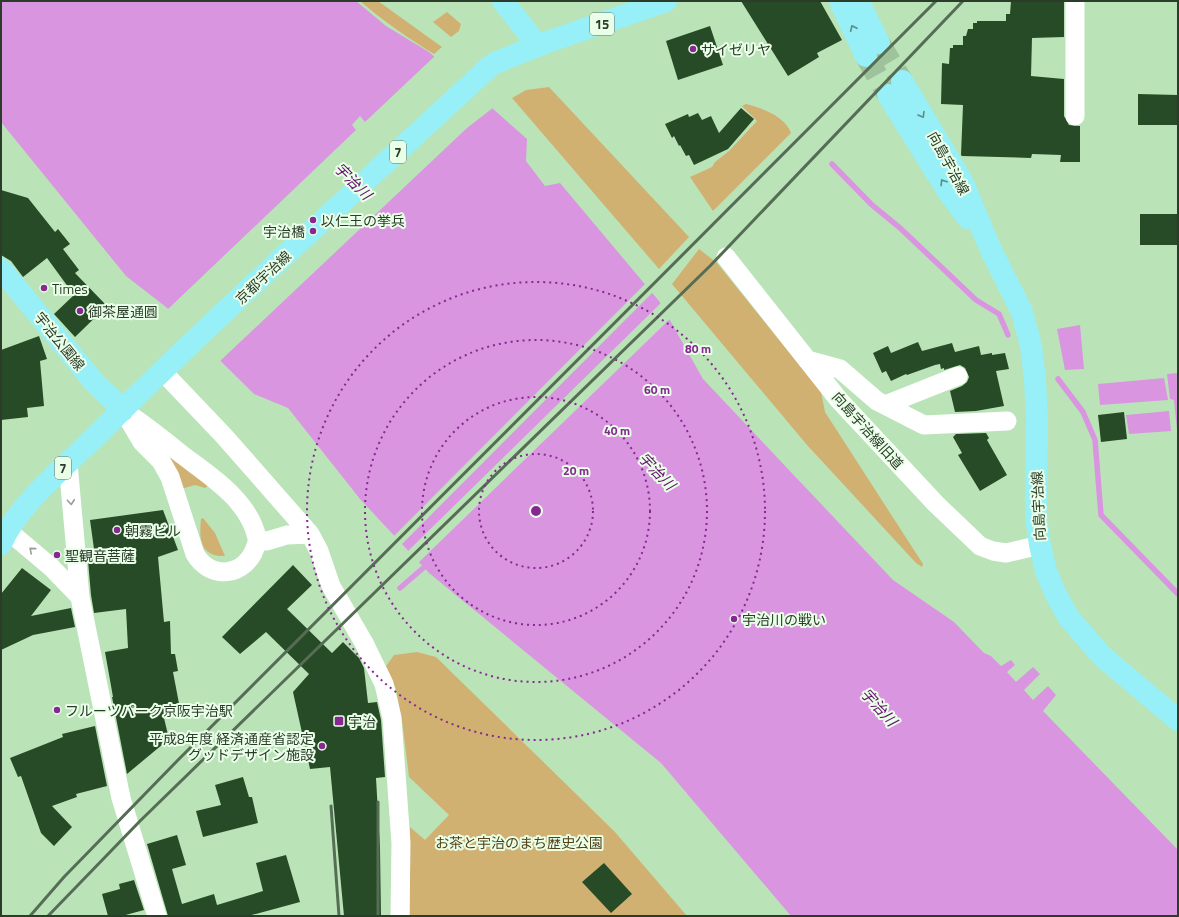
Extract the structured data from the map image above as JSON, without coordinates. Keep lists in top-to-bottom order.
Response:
{
  "streets": {
    "main road": [
      "15",
      "7",
      "向島宇治線",
      "京都宇治線",
      "宇治公園線"
    ],
    "street": ["向島宇治線旧道"]
  },
  "crossings": [
    ["15", "京都宇治線"],
    ["向島宇治線", "向島宇治線旧道"],
    ["京都宇治線", "宇治公園線"]
  ],
  "water": ["宇治川"],
  "parks": ["お茶と宇治のまち歴史公園"],
  "places": {
    "other": [
      "サイゼリヤ",
      "以仁王の挙兵",
      "宇治橋",
      "Times",
      "御茶屋通圓",
      "朝霧ビル",
      "聖観音菩薩",
      "宇治川の戦い",
      "フルーツパーク京阪宇治駅",
      "平成8年度 経済通産省認定 グッドデザイン施設"
    ],
    "transit": ["宇治"]
  },
  "rings": [
    "80 m",
    "60 m",
    "40 m",
    "20 m"
  ]
}
